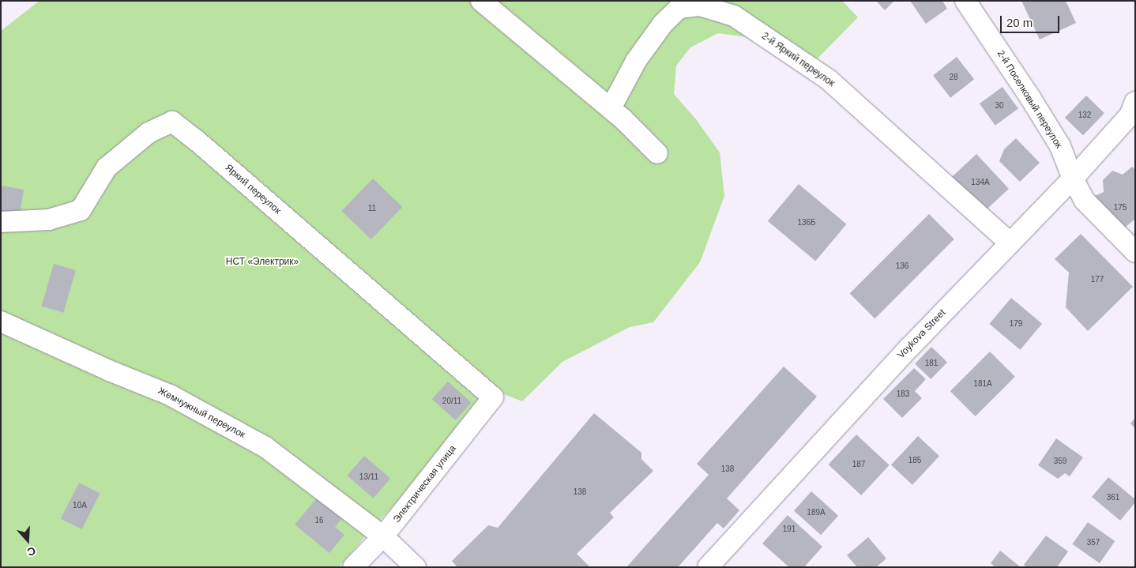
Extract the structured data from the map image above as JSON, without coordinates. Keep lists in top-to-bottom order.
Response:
{
  "streets": {
    "street": [
      "2-й Яркий переулок",
      "2-й Поселковый переулок",
      "Яркий переулок",
      "Voykova Street",
      "Жемчужный переулок",
      "Электрическая улица"
    ]
  },
  "crossings": [
    ["2-й Яркий переулок", "Voykova Street"],
    ["2-й Поселковый переулок", "Voykova Street"],
    ["Яркий переулок", "Электрическая улица"],
    ["Жемчужный переулок", "Электрическая улица"]
  ],
  "parks": ["НСТ «Электрик»"],
  "house_numbers": [
    "28",
    "30",
    "132",
    "134А",
    "175",
    "11",
    "136Б",
    "136",
    "177",
    "179",
    "181",
    "181А",
    "183",
    "20/11",
    "185",
    "359",
    "187",
    "138",
    "13/11",
    "138",
    "361",
    "10А",
    "189А",
    "16",
    "191",
    "357"
  ],
  "scale_bar": "20 m",
  "north": "bottom"
}
